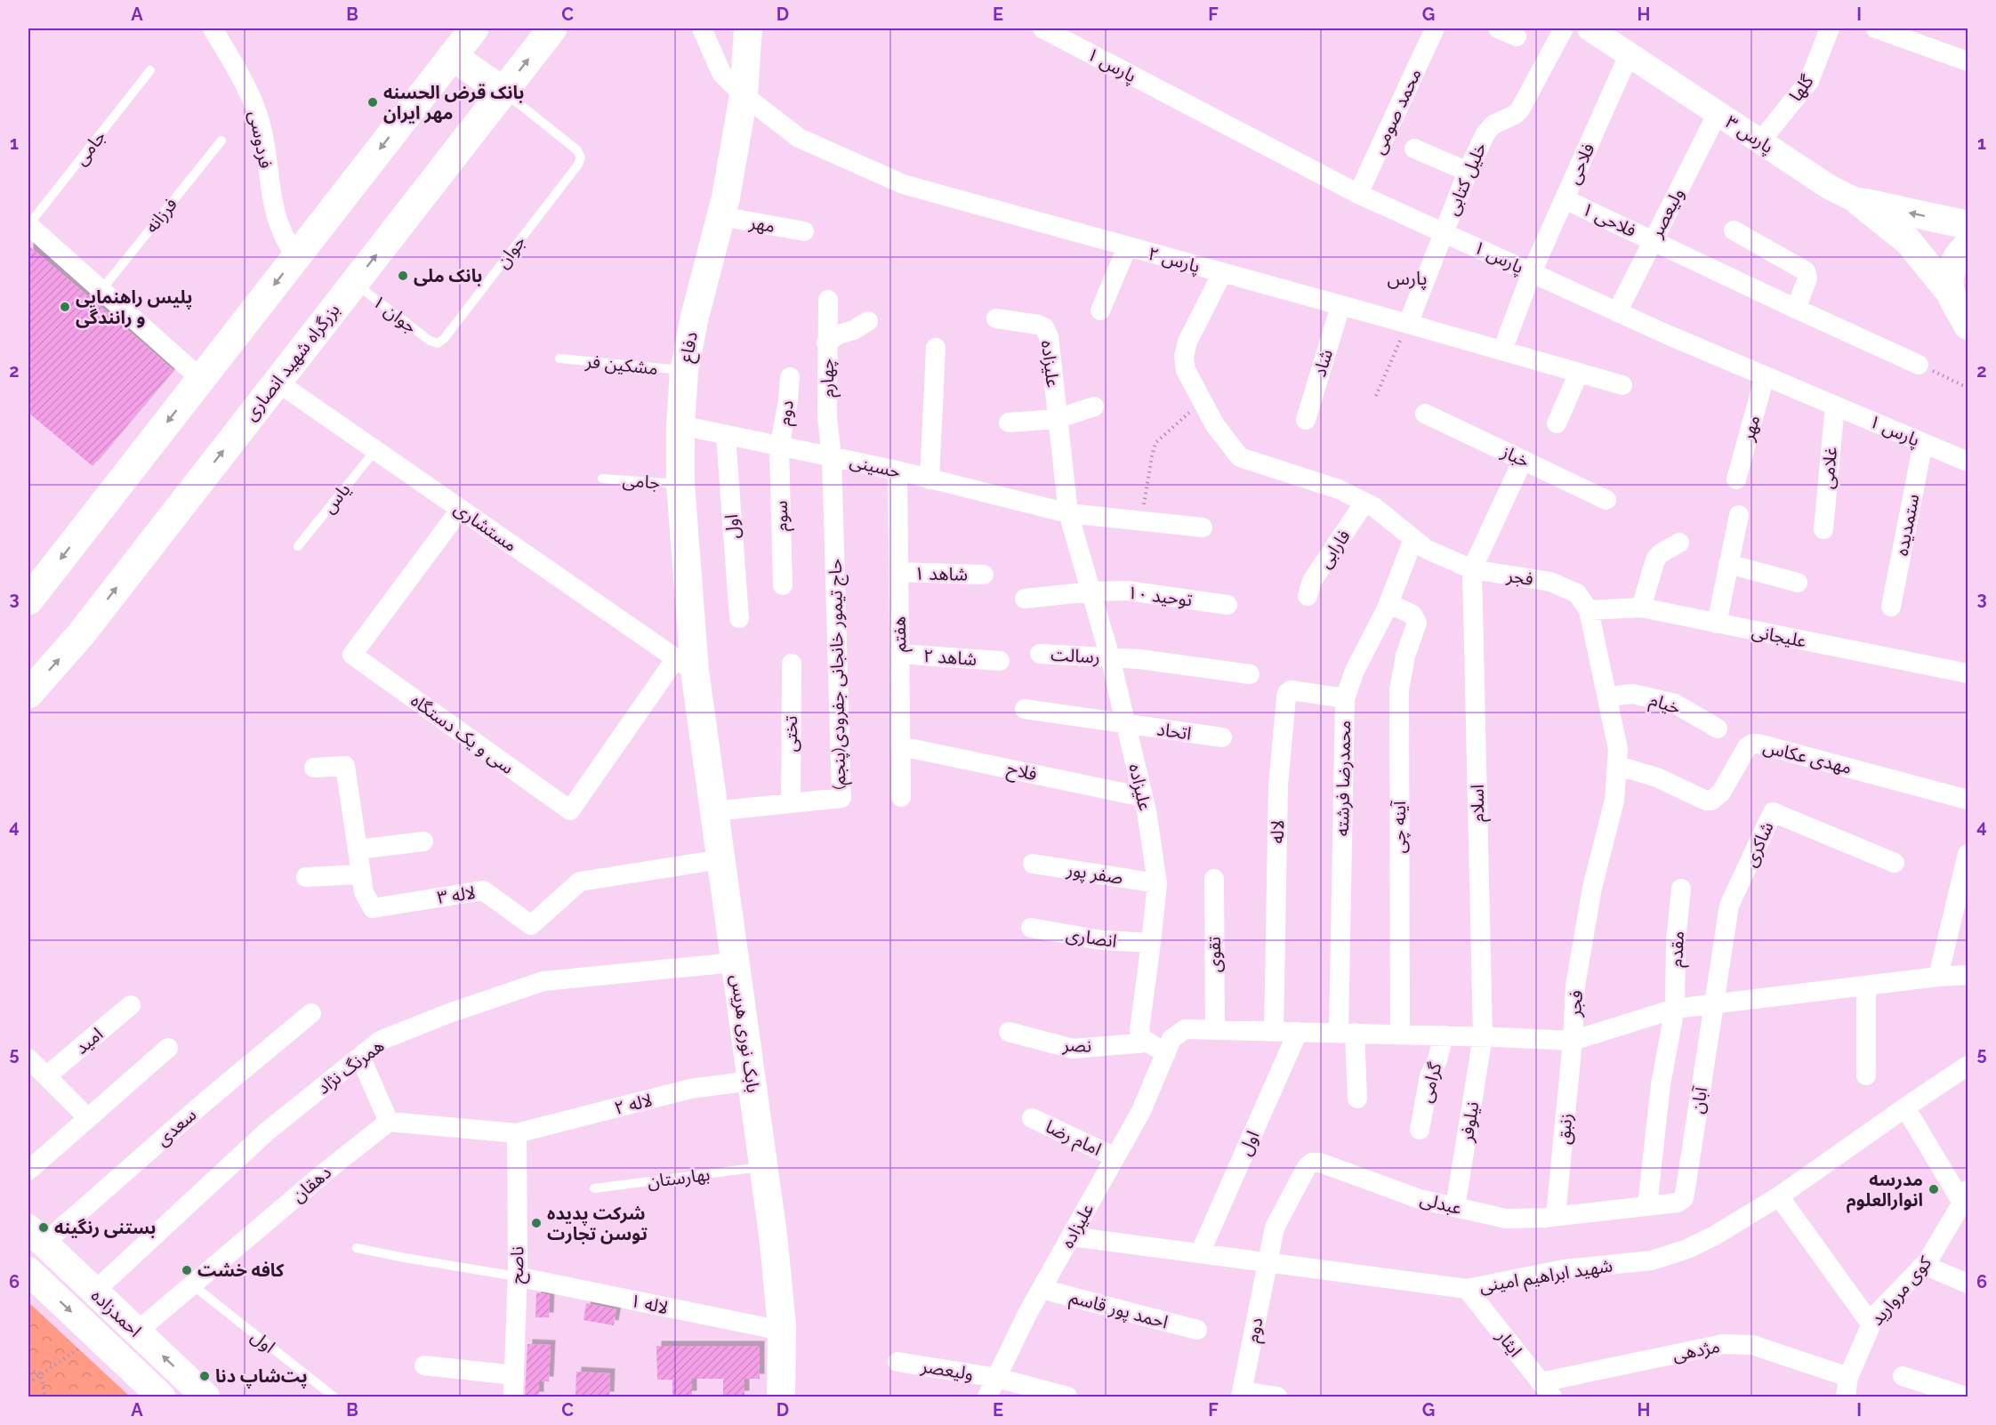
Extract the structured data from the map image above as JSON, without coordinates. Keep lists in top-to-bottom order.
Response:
{
  "streets": {
    "main road": [
      "پارس ۳",
      "دفاع",
      "بزرگراه شهید انصاری",
      "بابک نوری هریس",
      "احمدزاده"
    ],
    "street": [
      "پارس ۱",
      "گلها",
      "محمد صومی",
      "فردوسی",
      "فلاحی",
      "خلیل کتابی",
      "ولیعصر",
      "فلاحی ۱",
      "مهر",
      "پارس ۲",
      "شاد",
      "علیزاده",
      "چهارم",
      "دوم",
      "خباز",
      "حسینی",
      "غلامی",
      "سوم",
      "ستمدیده",
      "مستشاری",
      "اول",
      "فارابی",
      "شاهد ۱",
      "فجر",
      "توحید ۱۰",
      "هفتم",
      "علیجانی",
      "رسالت",
      "شاهد ۲",
      "حاج تیمور خانجانی جفرودی(پنجم)",
      "خیام",
      "اتحاد",
      "سی و یک دستگاه",
      "تختی",
      "مهدی عکاس",
      "فلاح",
      "محمدرضا فرشته",
      "اسلام",
      "آینه چی",
      "لاله",
      "شاکری",
      "صفر پور",
      "لاله ۳",
      "انصاری",
      "مقدم",
      "تقوی",
      "امید",
      "نصر",
      "همرنگ نژاد",
      "گرامی",
      "آبان",
      "لاله ۲",
      "نیلوفر",
      "سعدی",
      "زنبق",
      "امام رضا",
      "دهقان",
      "عبدلی",
      "ناصح",
      "شهید ابراهیم امینی",
      "کوی مروارید",
      "لاله ۱",
      "احمد پور قاسم",
      "ایثار",
      "مژدهی"
    ],
    "lane": [
      "جامی",
      "فرزانه",
      "جوان",
      "جوان ۱",
      "مشکین فر",
      "یاس",
      "بهارستان"
    ]
  },
  "crossings": [
    ["پارس ۱", "محمد صومی"],
    ["پارس ۱", "فلاحی"],
    ["پارس ۱", "خلیل کتابی"],
    ["پارس ۱", "ولیعصر"],
    ["پارس ۱", "مهر"],
    ["پارس ۱", "غلامی"],
    ["پارس ۱", "ستمدیده"],
    ["گلها", "پارس ۳"],
    ["پارس ۳", "فلاحی"],
    ["پارس ۳", "ولیعصر"],
    ["جامی", "دفاع"],
    ["فلاحی", "فلاحی ۱"],
    ["فلاحی", "پارس ۲"],
    ["خلیل کتابی", "پارس ۲"],
    ["ولیعصر", "فلاحی ۱"],
    ["ولیعصر", "علیزاده"],
    ["مهر", "دفاع"],
    ["جوان", "جوان ۱"],
    ["جوان", "بزرگراه شهید انصاری"],
    ["پارس ۲", "دفاع"],
    ["پارس ۲", "شاد"],
    ["پارس ۲", "فجر"],
    ["جوان ۱", "بزرگراه شهید انصاری"],
    ["دفاع", "مشکین فر"],
    ["دفاع", "حسینی"],
    ["دفاع", "مستشاری"],
    ["دفاع", "سی و یک دستگاه"],
    ["دفاع", "بابک نوری هریس"],
    ["بزرگراه شهید انصاری", "مستشاری"],
    ["علیزاده", "حسینی"],
    ["علیزاده", "توحید ۱۰"],
    ["علیزاده", "رسالت"],
    ["علیزاده", "اتحاد"],
    ["علیزاده", "فلاح"],
    ["علیزاده", "صفر پور"],
    ["علیزاده", "انصاری"],
    ["علیزاده", "نصر"],
    ["علیزاده", "امام رضا"],
    ["علیزاده", "شهید ابراهیم امینی"],
    ["علیزاده", "احمد پور قاسم"],
    ["چهارم", "حسینی"],
    ["چهارم", "حاج تیمور خانجانی جفرودی(پنجم)"],
    ["دوم", "حسینی"],
    ["دوم", "سوم"],
    ["دوم", "عبدلی"],
    ["دوم", "شهید ابراهیم امینی"],
    ["حسینی", "سوم"],
    ["حسینی", "اول"],
    ["حسینی", "هفتم"],
    ["حسینی", "حاج تیمور خانجانی جفرودی(پنجم)"],
    ["یاس", "مستشاری"],
    ["مستشاری", "سی و یک دستگاه"],
    ["مستشاری", "بابک نوری هریس"],
    ["اول", "دهقان"],
    ["اول", "شهید ابراهیم امینی"],
    ["فارابی", "فجر"],
    ["شاهد ۱", "هفتم"],
    ["فجر", "علیجانی"],
    ["فجر", "خیام"],
    ["فجر", "مهدی عکاس"],
    ["فجر", "محمدرضا فرشته"],
    ["فجر", "اسلام"],
    ["فجر", "زنبق"],
    ["هفتم", "شاهد ۲"],
    ["هفتم", "فلاح"],
    ["حاج تیمور خانجانی جفرودی(پنجم)", "تختی"],
    ["حاج تیمور خانجانی جفرودی(پنجم)", "بابک نوری هریس"],
    ["سی و یک دستگاه", "بابک نوری هریس"],
    ["محمدرضا فرشته", "آینه چی"],
    ["محمدرضا فرشته", "لاله"],
    ["اسلام", "نیلوفر"],
    ["شاکری", "آبان"],
    ["لاله ۳", "بابک نوری هریس"],
    ["مقدم", "عبدلی"],
    ["بابک نوری هریس", "همرنگ نژاد"],
    ["بابک نوری هریس", "لاله ۲"],
    ["بابک نوری هریس", "بهارستان"],
    ["بابک نوری هریس", "لاله ۱"],
    ["همرنگ نژاد", "احمدزاده"],
    ["آبان", "عبدلی"],
    ["لاله ۲", "ناصح"],
    ["نیلوفر", "عبدلی"],
    ["سعدی", "احمدزاده"],
    ["زنبق", "عبدلی"],
    ["دهقان", "احمدزاده"],
    ["عبدلی", "شهید ابراهیم امینی"],
    ["ناصح", "لاله ۱"],
    ["شهید ابراهیم امینی", "ایثار"],
    ["کوی مروارید", "مژدهی"],
    ["ایثار", "مژدهی"]
  ],
  "districts": ["پارس"],
  "places": [
    "بانک قرض الحسنه مهر ایران",
    "بانک ملی",
    "پلیس راهنمایی و رانندگی",
    "مدرسه انوارالعلوم",
    "شرکت پدیده توسن تجارت",
    "بستنی رنگینه",
    "کافه خشت",
    "پت‌شاپ دنا"
  ],
  "grid": {
    "columns": [
      "A",
      "B",
      "C",
      "D",
      "E",
      "F",
      "G",
      "H",
      "I"
    ],
    "rows": [
      "1",
      "2",
      "3",
      "4",
      "5",
      "6"
    ]
  }
}
